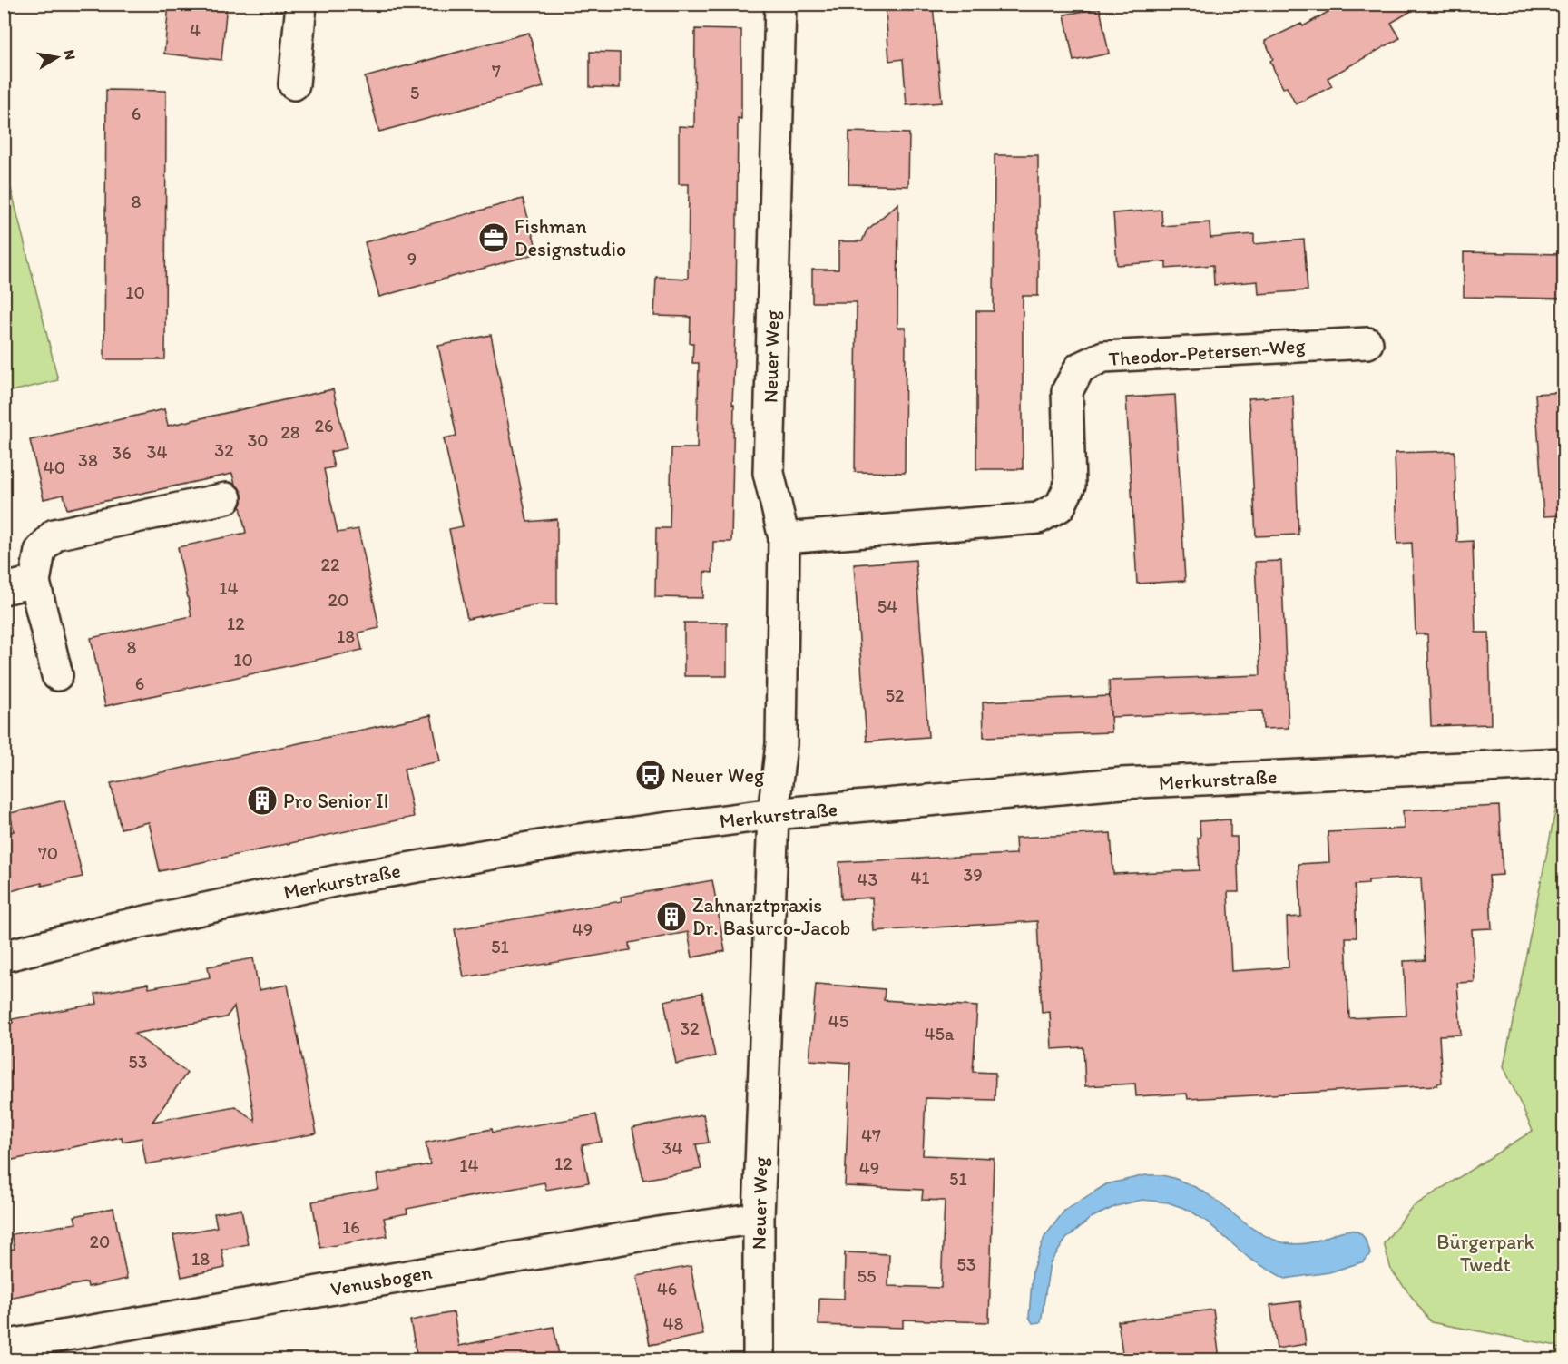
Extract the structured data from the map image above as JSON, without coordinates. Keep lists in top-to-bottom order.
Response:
{
  "streets": {
    "street": [
      "Theodor-Petersen-Weg",
      "Neuer Weg",
      "Merkurstraße",
      "Venusbogen"
    ]
  },
  "crossings": [
    ["Theodor-Petersen-Weg", "Neuer Weg"],
    ["Neuer Weg", "Merkurstraße"],
    ["Neuer Weg", "Venusbogen"]
  ],
  "parks": ["Bürgerpark Twedt"],
  "places": {
    "office": ["Fishman Designstudio"],
    "bus stop": ["Neuer Weg"],
    "building": ["Pro Senior II", "Zahnarztpraxis Dr. Basurco-Jacob"]
  },
  "house_numbers": [
    "4",
    "7",
    "5",
    "6",
    "8",
    "9",
    "10",
    "26",
    "28",
    "30",
    "32",
    "34",
    "36",
    "38",
    "40",
    "22",
    "14",
    "20",
    "54",
    "12",
    "18",
    "8",
    "10",
    "6",
    "52",
    "70",
    "39",
    "41",
    "43",
    "49",
    "51",
    "45",
    "32",
    "45a",
    "53",
    "47",
    "34",
    "12",
    "14",
    "49",
    "51",
    "16",
    "20",
    "18",
    "53",
    "55",
    "46",
    "48"
  ],
  "north": "right"
}
